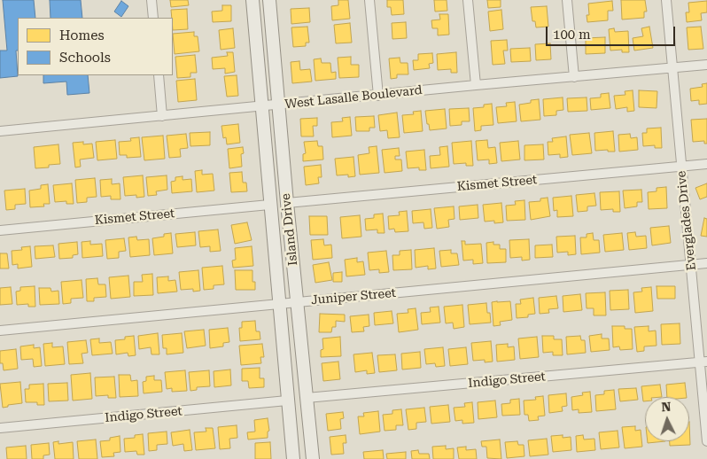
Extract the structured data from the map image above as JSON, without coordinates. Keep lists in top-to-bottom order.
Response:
{
  "streets": {
    "street": [
      "West Lasalle Boulevard",
      "Kismet Street",
      "Everglades Drive",
      "Island Drive",
      "Juniper Street",
      "Indigo Street"
    ]
  },
  "crossings": [
    ["West Lasalle Boulevard", "Everglades Drive"],
    ["West Lasalle Boulevard", "Island Drive"],
    ["Kismet Street", "Everglades Drive"],
    ["Kismet Street", "Island Drive"],
    ["Everglades Drive", "Juniper Street"],
    ["Everglades Drive", "Indigo Street"],
    ["Island Drive", "Juniper Street"],
    ["Island Drive", "Indigo Street"]
  ],
  "legend": ["Homes", "Schools"],
  "scale_bar": "100 m",
  "north": "top"
}
